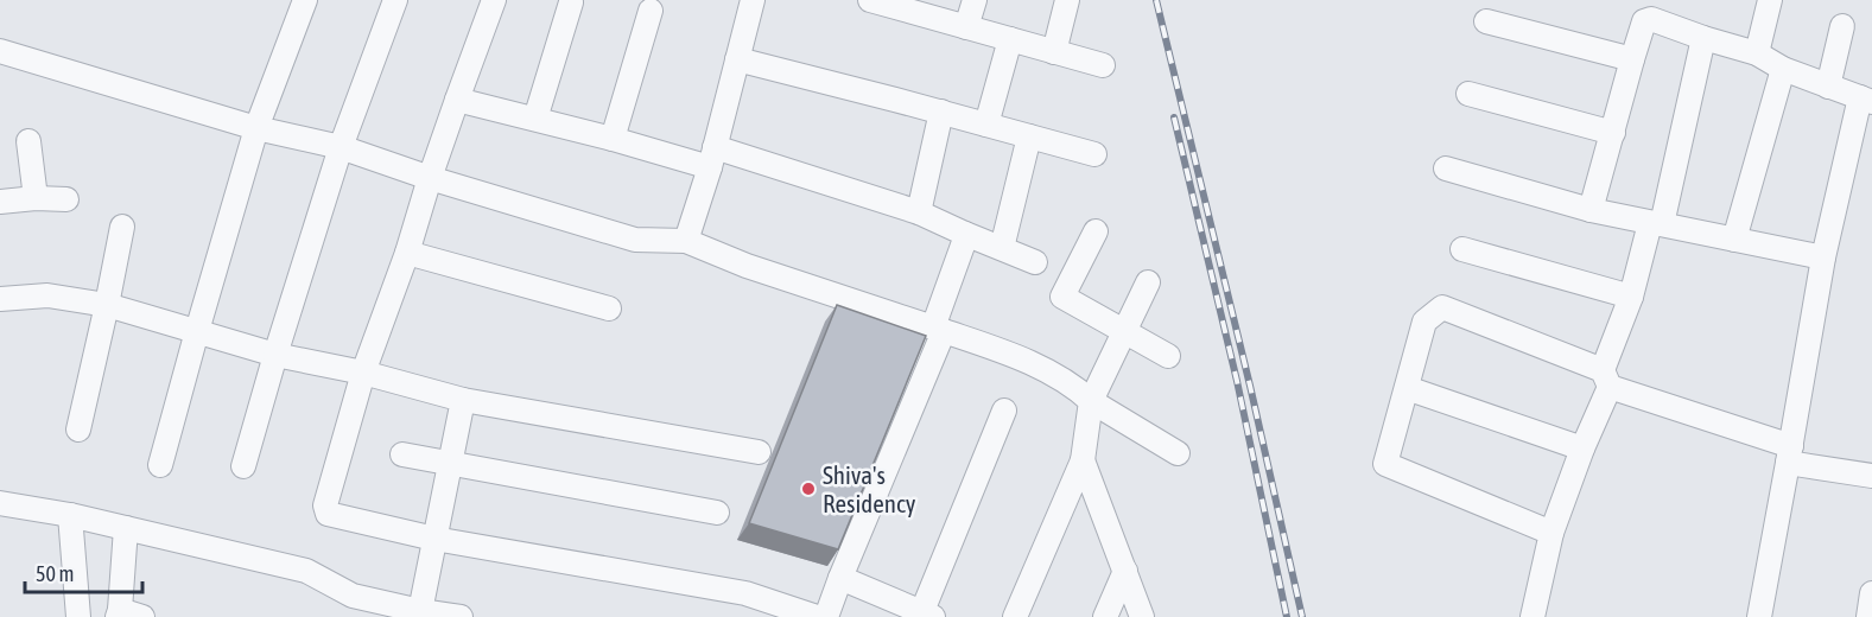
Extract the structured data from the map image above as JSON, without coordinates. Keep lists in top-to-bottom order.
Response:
{
  "places": ["Shiva's Residency"],
  "scale_bar": "50 m"
}
